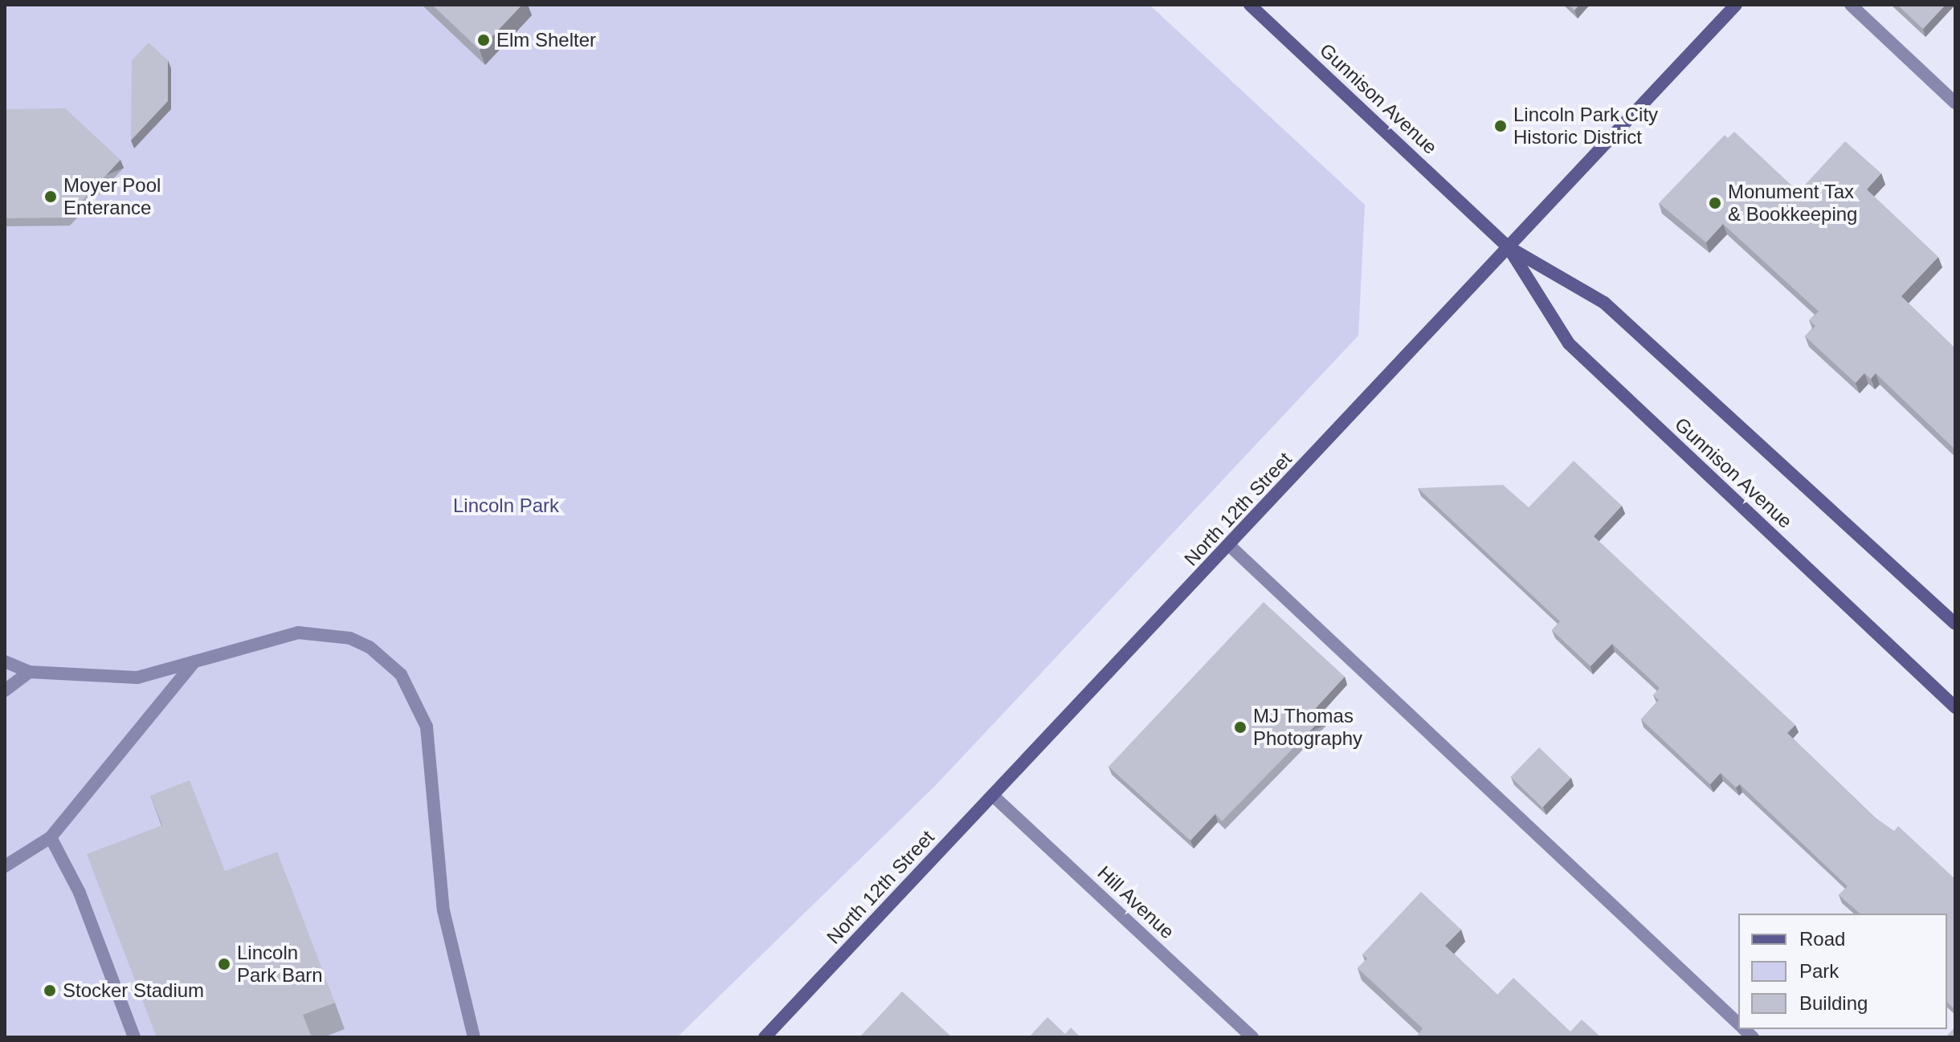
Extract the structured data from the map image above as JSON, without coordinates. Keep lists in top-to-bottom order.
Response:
{
  "streets": {
    "street": ["Gunnison Avenue", "North 12th Street", "Hill Avenue"]
  },
  "crossings": [
    ["Gunnison Avenue", "North 12th Street"],
    ["North 12th Street", "Hill Avenue"]
  ],
  "parks": ["Lincoln Park"],
  "places": [
    "Elm Shelter",
    "Lincoln Park City Historic District",
    "Moyer Pool Enterance",
    "Monument Tax & Bookkeeping",
    "MJ Thomas Photography",
    "Lincoln Park Barn",
    "Stocker Stadium"
  ],
  "legend": ["Road", "Park", "Building"]
}
